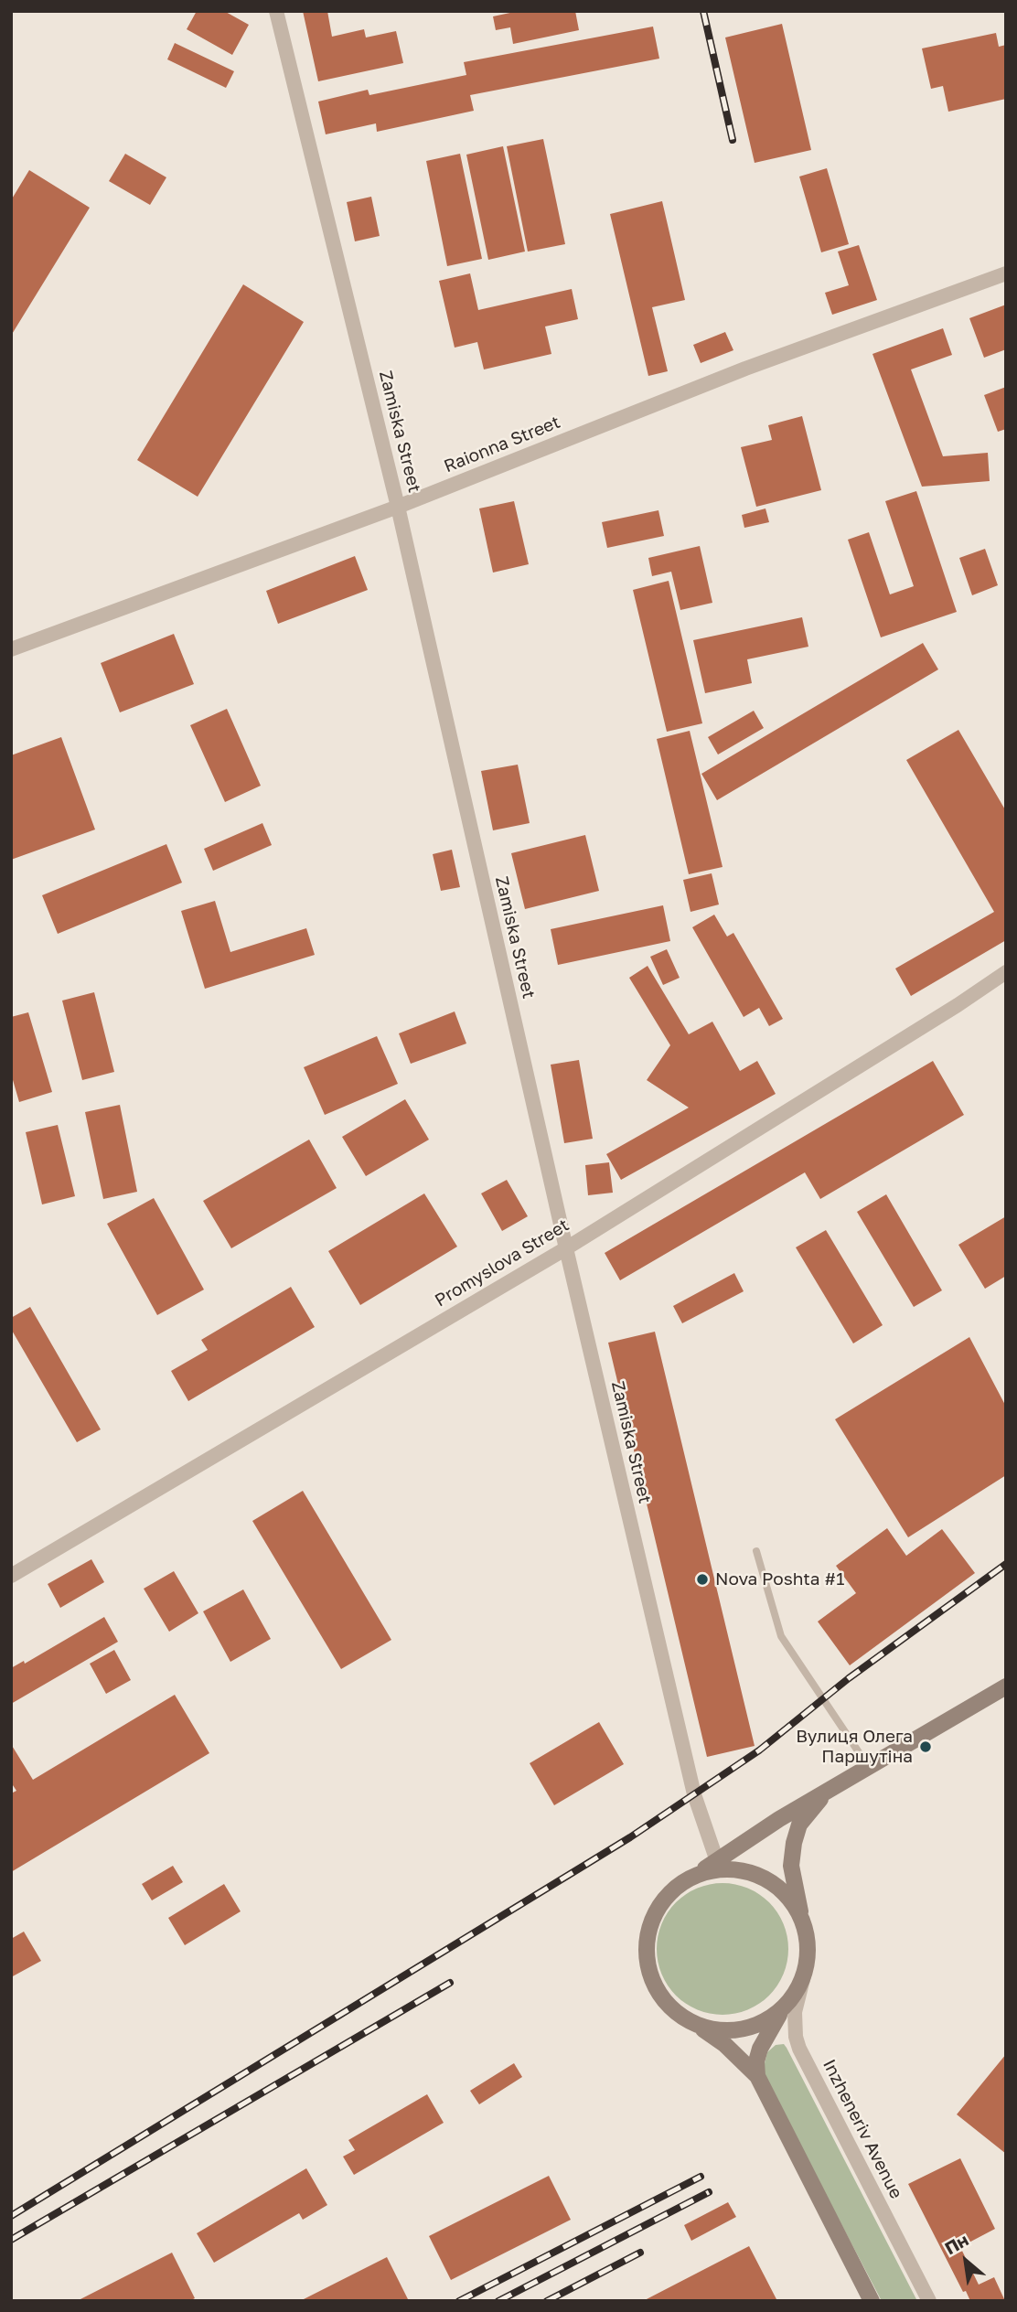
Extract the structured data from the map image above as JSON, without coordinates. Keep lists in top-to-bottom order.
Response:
{
  "streets": {
    "street": [
      "Zamiska Street",
      "Raionna Street",
      "Promyslova Street",
      "Inzheneriv Avenue"
    ]
  },
  "crossings": [
    ["Zamiska Street", "Raionna Street"],
    ["Zamiska Street", "Promyslova Street"],
    ["Zamiska Street", "Inzheneriv Avenue"]
  ],
  "places": ["Nova Poshta #1", "Вулиця Олега Паршутіна"],
  "north": "top left"
}
